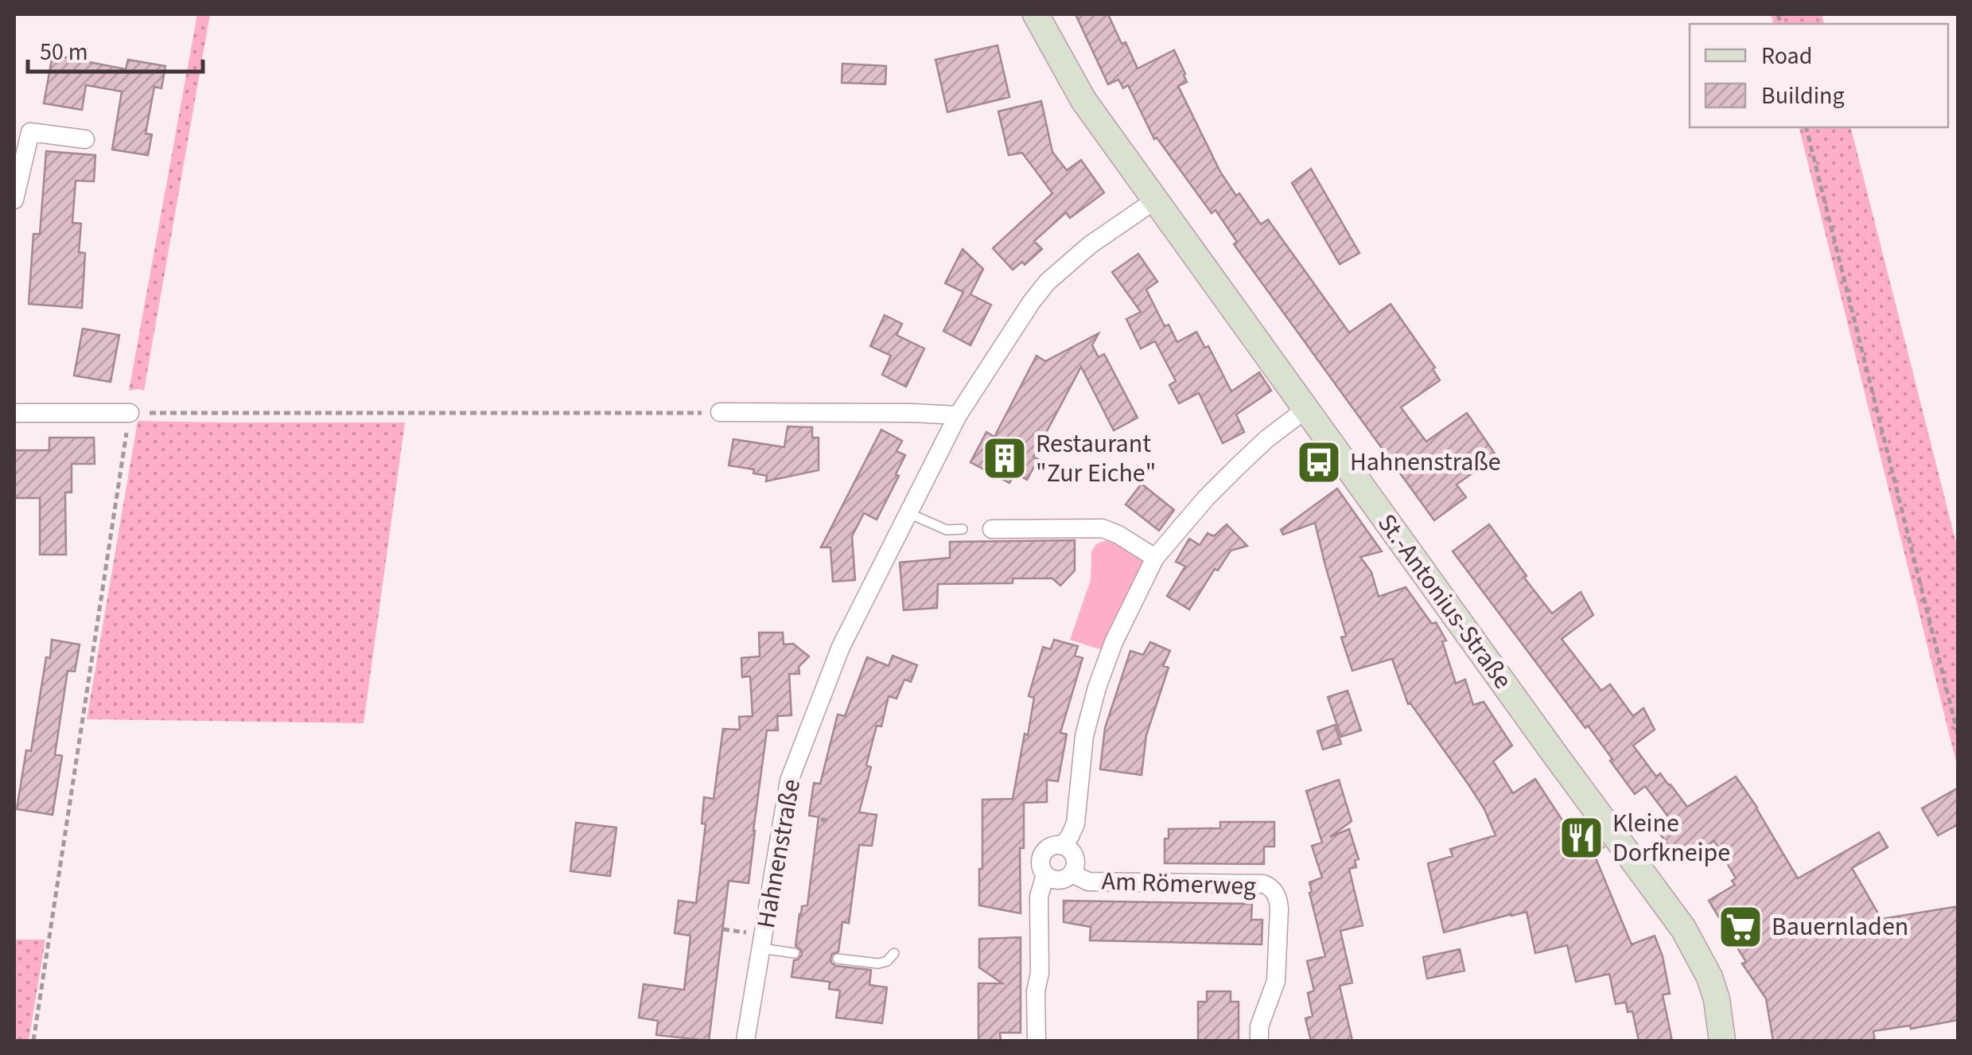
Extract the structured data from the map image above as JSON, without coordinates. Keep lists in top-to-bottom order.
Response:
{
  "streets": {
    "street": ["St.-Antonius-Straße", "Hahnenstraße", "Am Römerweg"]
  },
  "crossings": [
    ["St.-Antonius-Straße", "Hahnenstraße"]
  ],
  "places": {
    "building": ["Restaurant \"Zur Eiche\""],
    "bus stop": ["Hahnenstraße"],
    "restaurant": ["Kleine Dorfkneipe"],
    "supermarket": ["Bauernladen"]
  },
  "legend": ["Road", "Building"],
  "scale_bar": "50 m"
}
